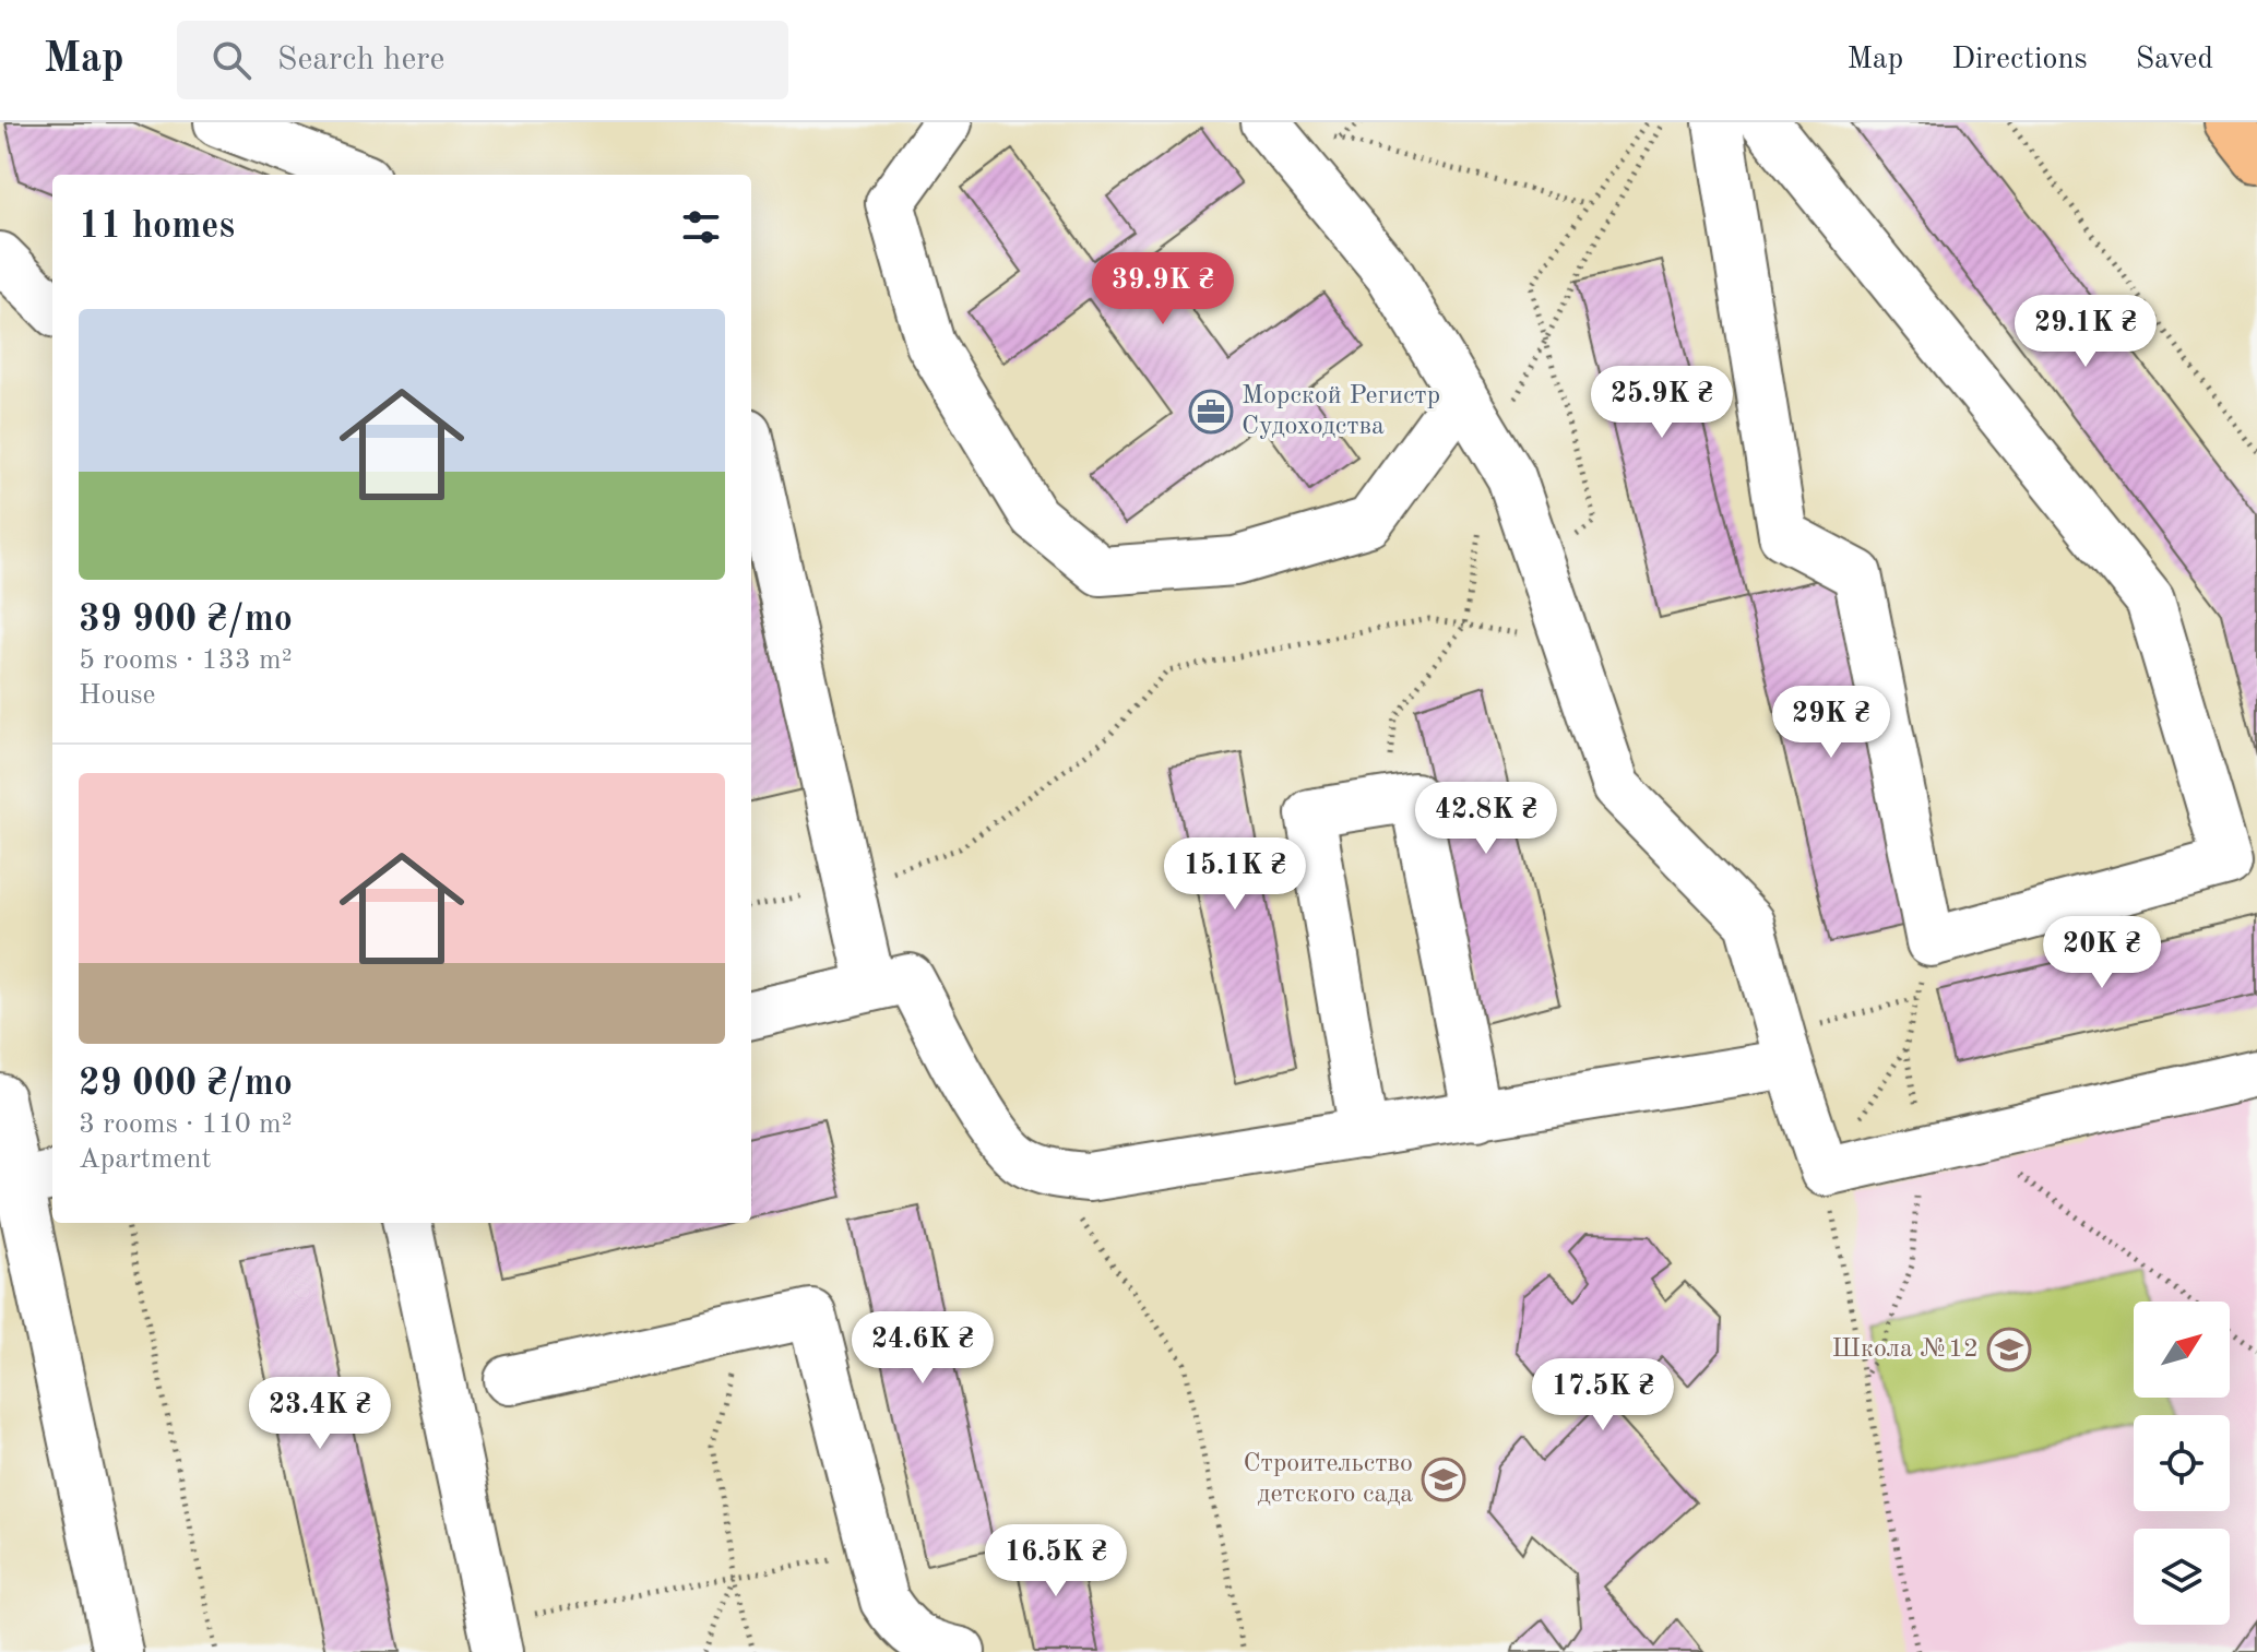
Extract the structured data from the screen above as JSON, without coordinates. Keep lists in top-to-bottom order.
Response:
{
  "places": {
    "office": ["Морской Регистр Судоходства"],
    "school or university": ["Школа №12", "Строительство детского сада"]
  },
  "north": "top right",
  "page": {
    "header": "Map",
    "search": "Search here",
    "nav": ["Map", "Directions", "Saved"],
    "heading": "11 homes",
    "price": [
      "39.9K ₴",
      "29.1K ₴",
      "25.9K ₴",
      "29K ₴",
      "42.8K ₴",
      "15.1K ₴",
      "20K ₴",
      "24.6K ₴",
      "17.5K ₴",
      "23.4K ₴",
      "16.5K ₴"
    ],
    "list": [
      {
        "name": "39 900 ₴/mo",
        "note": "5 rooms · 133 m² · House"
      },
      {
        "name": "29 000 ₴/mo",
        "note": "3 rooms · 110 m² · Apartment"
      }
    ]
  }
}
